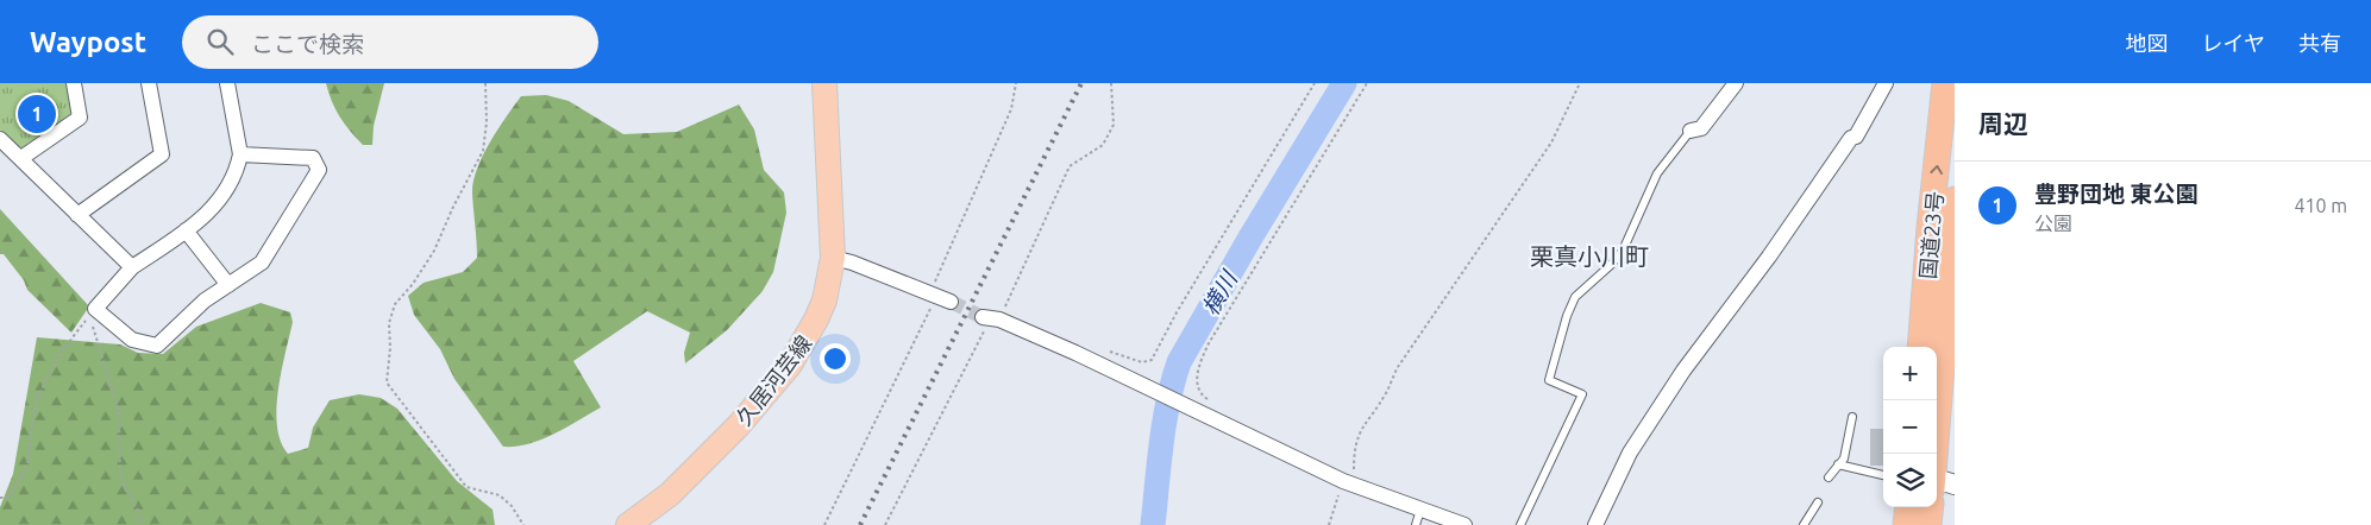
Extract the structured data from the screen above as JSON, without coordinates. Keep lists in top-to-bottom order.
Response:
{
  "streets": {
    "highway": ["国道23号"],
    "main road": ["久居河芸線"]
  },
  "districts": ["栗真小川町"],
  "water": ["横川"],
  "page": {
    "header": "Waypost",
    "search": "ここで検索",
    "nav": ["地図", "レイヤ", "共有"],
    "heading": "周辺",
    "pins": "1",
    "list": [
      {
        "mark": "1",
        "name": "豊野団地 東公園",
        "note": "公園",
        "value": "410 m"
      }
    ],
    "map_buttons": ["+", "−"]
  }
}
